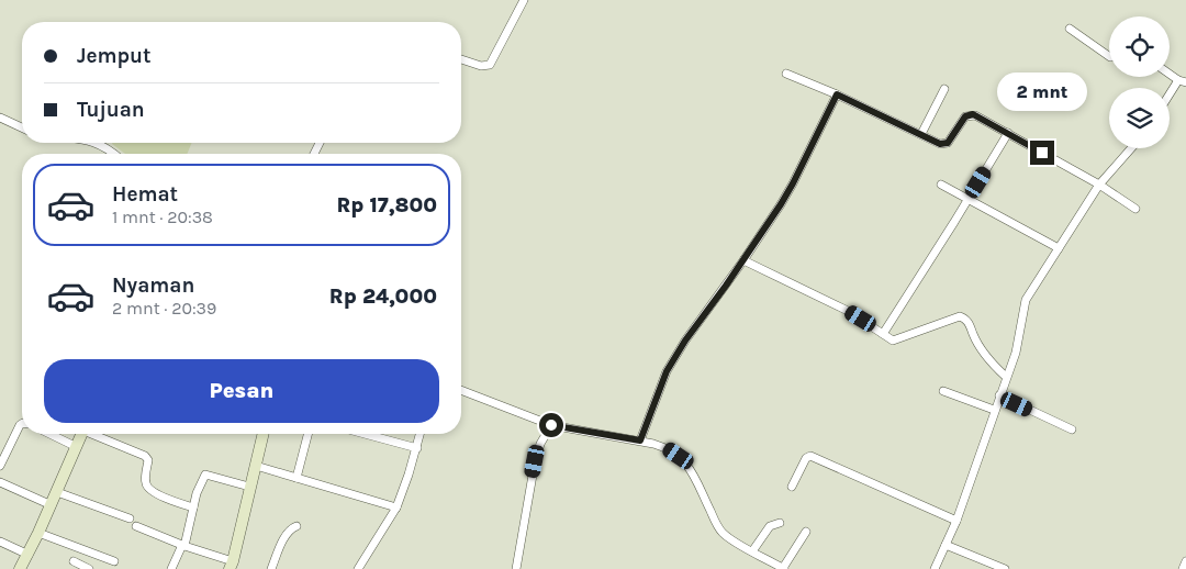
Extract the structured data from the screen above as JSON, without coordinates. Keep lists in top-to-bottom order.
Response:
{
  "page": {
    "banner": ["Jemput", "Tujuan"],
    "bubble": "2 mnt",
    "list": [
      {
        "name": "Hemat",
        "note": "1 mnt · 20:38",
        "value": "Rp 17,800"
      },
      {
        "name": "Nyaman",
        "note": "2 mnt · 20:39",
        "value": "Rp 24,000"
      }
    ],
    "buttons": "Pesan"
  }
}
